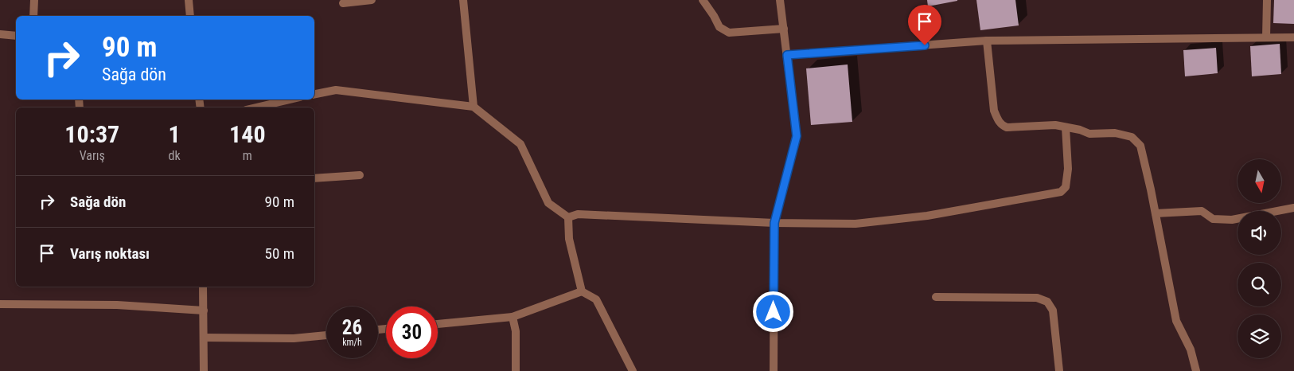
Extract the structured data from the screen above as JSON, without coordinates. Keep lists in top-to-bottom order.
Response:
{
  "north": "bottom",
  "page": {
    "turn": ["90 m", "Sağa dön"],
    "eta": [
      "10:37",
      "Varış",
      "1",
      "dk",
      "140",
      "m"
    ],
    "list": [
      {
        "name": "Sağa dön",
        "value": "90 m"
      },
      {
        "name": "Varış noktası",
        "value": "50 m"
      }
    ],
    "speed": "26 km/h",
    "limit": "30"
  }
}
